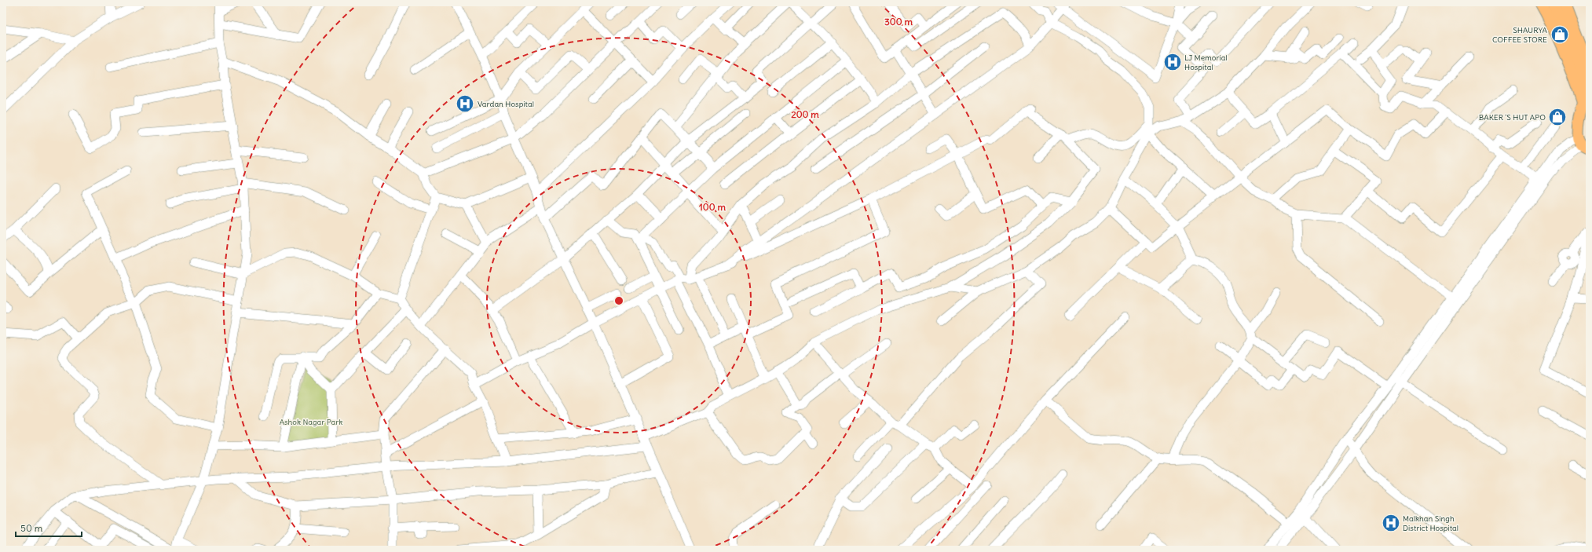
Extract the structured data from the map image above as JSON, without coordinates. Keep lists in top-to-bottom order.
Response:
{
  "parks": ["Ashok Nagar Park"],
  "places": {
    "shop": ["SHAURYA COFFEE STORE", "BAKER 'S HUT APO"],
    "hospital": ["LJ Memorial Hospital", "Vardan Hospital", "Malkhan Singh District Hospital"]
  },
  "scale_bar": "50 m",
  "rings": ["300 m", "200 m", "100 m"]
}
